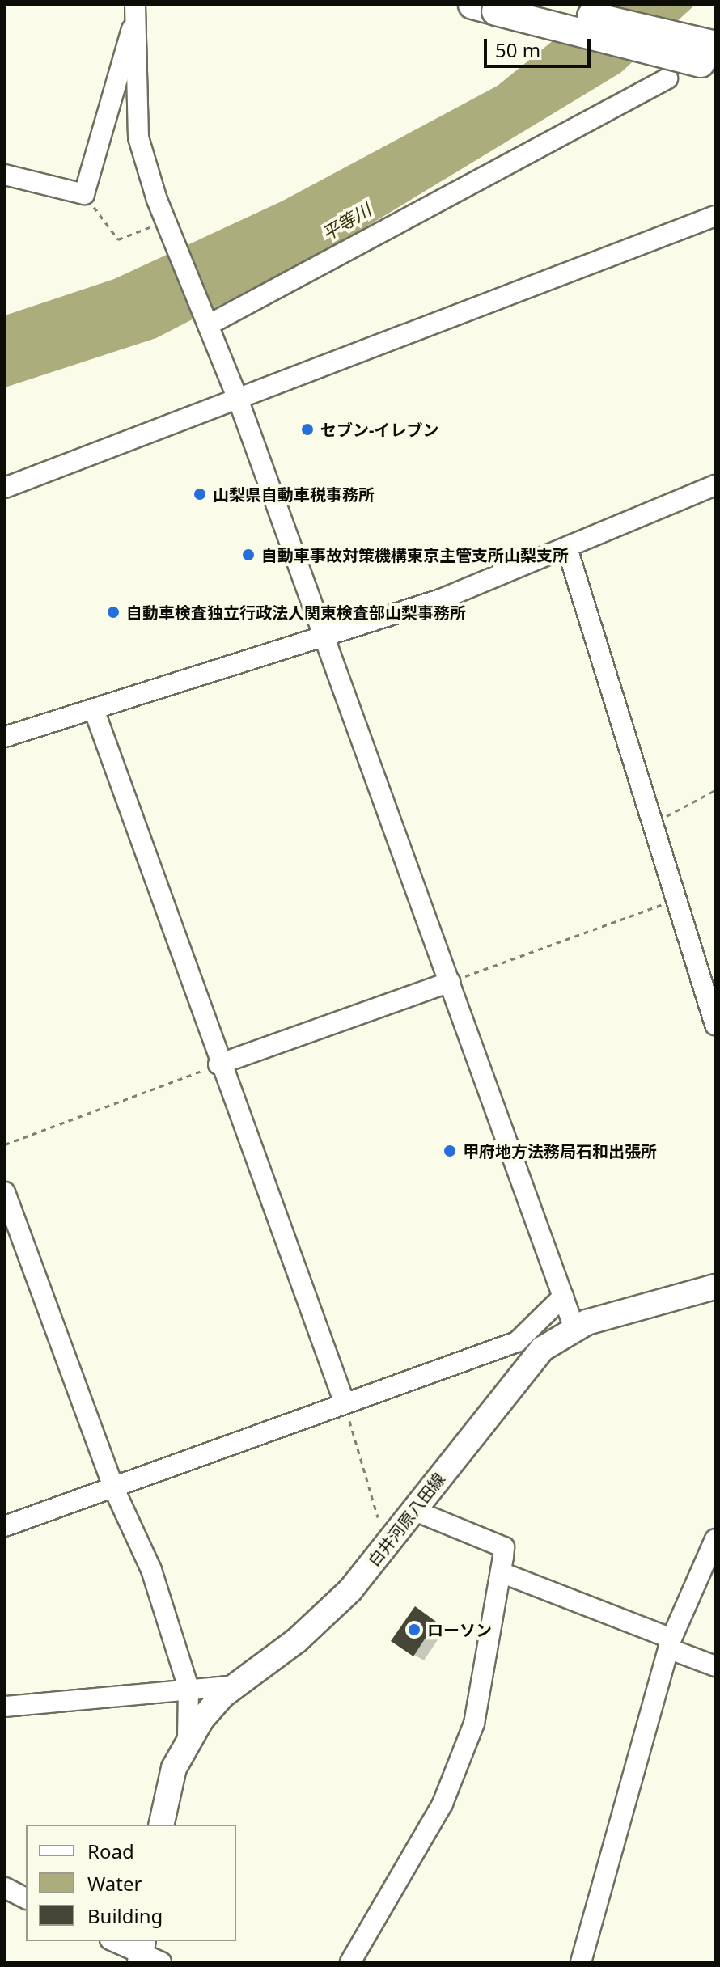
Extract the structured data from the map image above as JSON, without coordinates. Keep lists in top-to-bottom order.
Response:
{
  "streets": {
    "main road": ["白井河原八田線"]
  },
  "water": ["平等川"],
  "places": [
    "セブン-イレブン",
    "山梨県自動車税事務所",
    "自動車事故対策機構東京主管支所山梨支所",
    "自動車検査独立行政法人関東検査部山梨事務所",
    "甲府地方法務局石和出張所",
    "ローソン"
  ],
  "legend": ["Road", "Water", "Building"],
  "scale_bar": "50 m"
}
